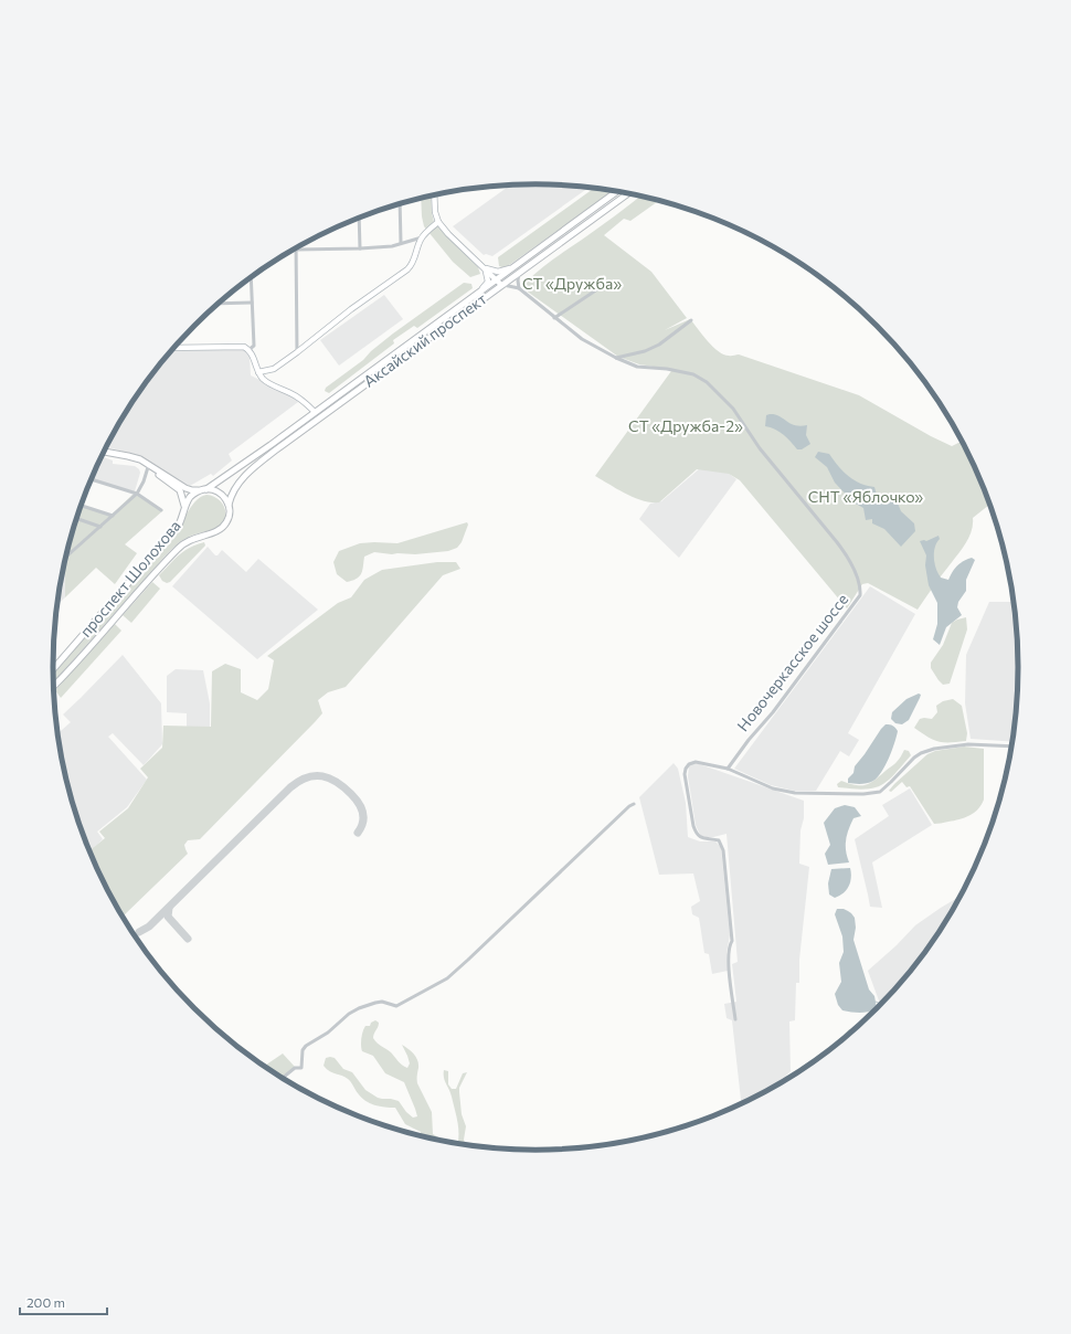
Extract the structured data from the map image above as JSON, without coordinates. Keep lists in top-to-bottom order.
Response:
{
  "streets": {
    "main road": ["Аксайский проспект", "проспект Шолохова"],
    "street": ["Новочеркасское шоссе"]
  },
  "crossings": [
    ["Аксайский проспект", "проспект Шолохова"]
  ],
  "parks": ["СТ «Дружба»", "СТ «Дружба-2»", "СНТ «Яблочко»"],
  "scale_bar": "200 m"
}
